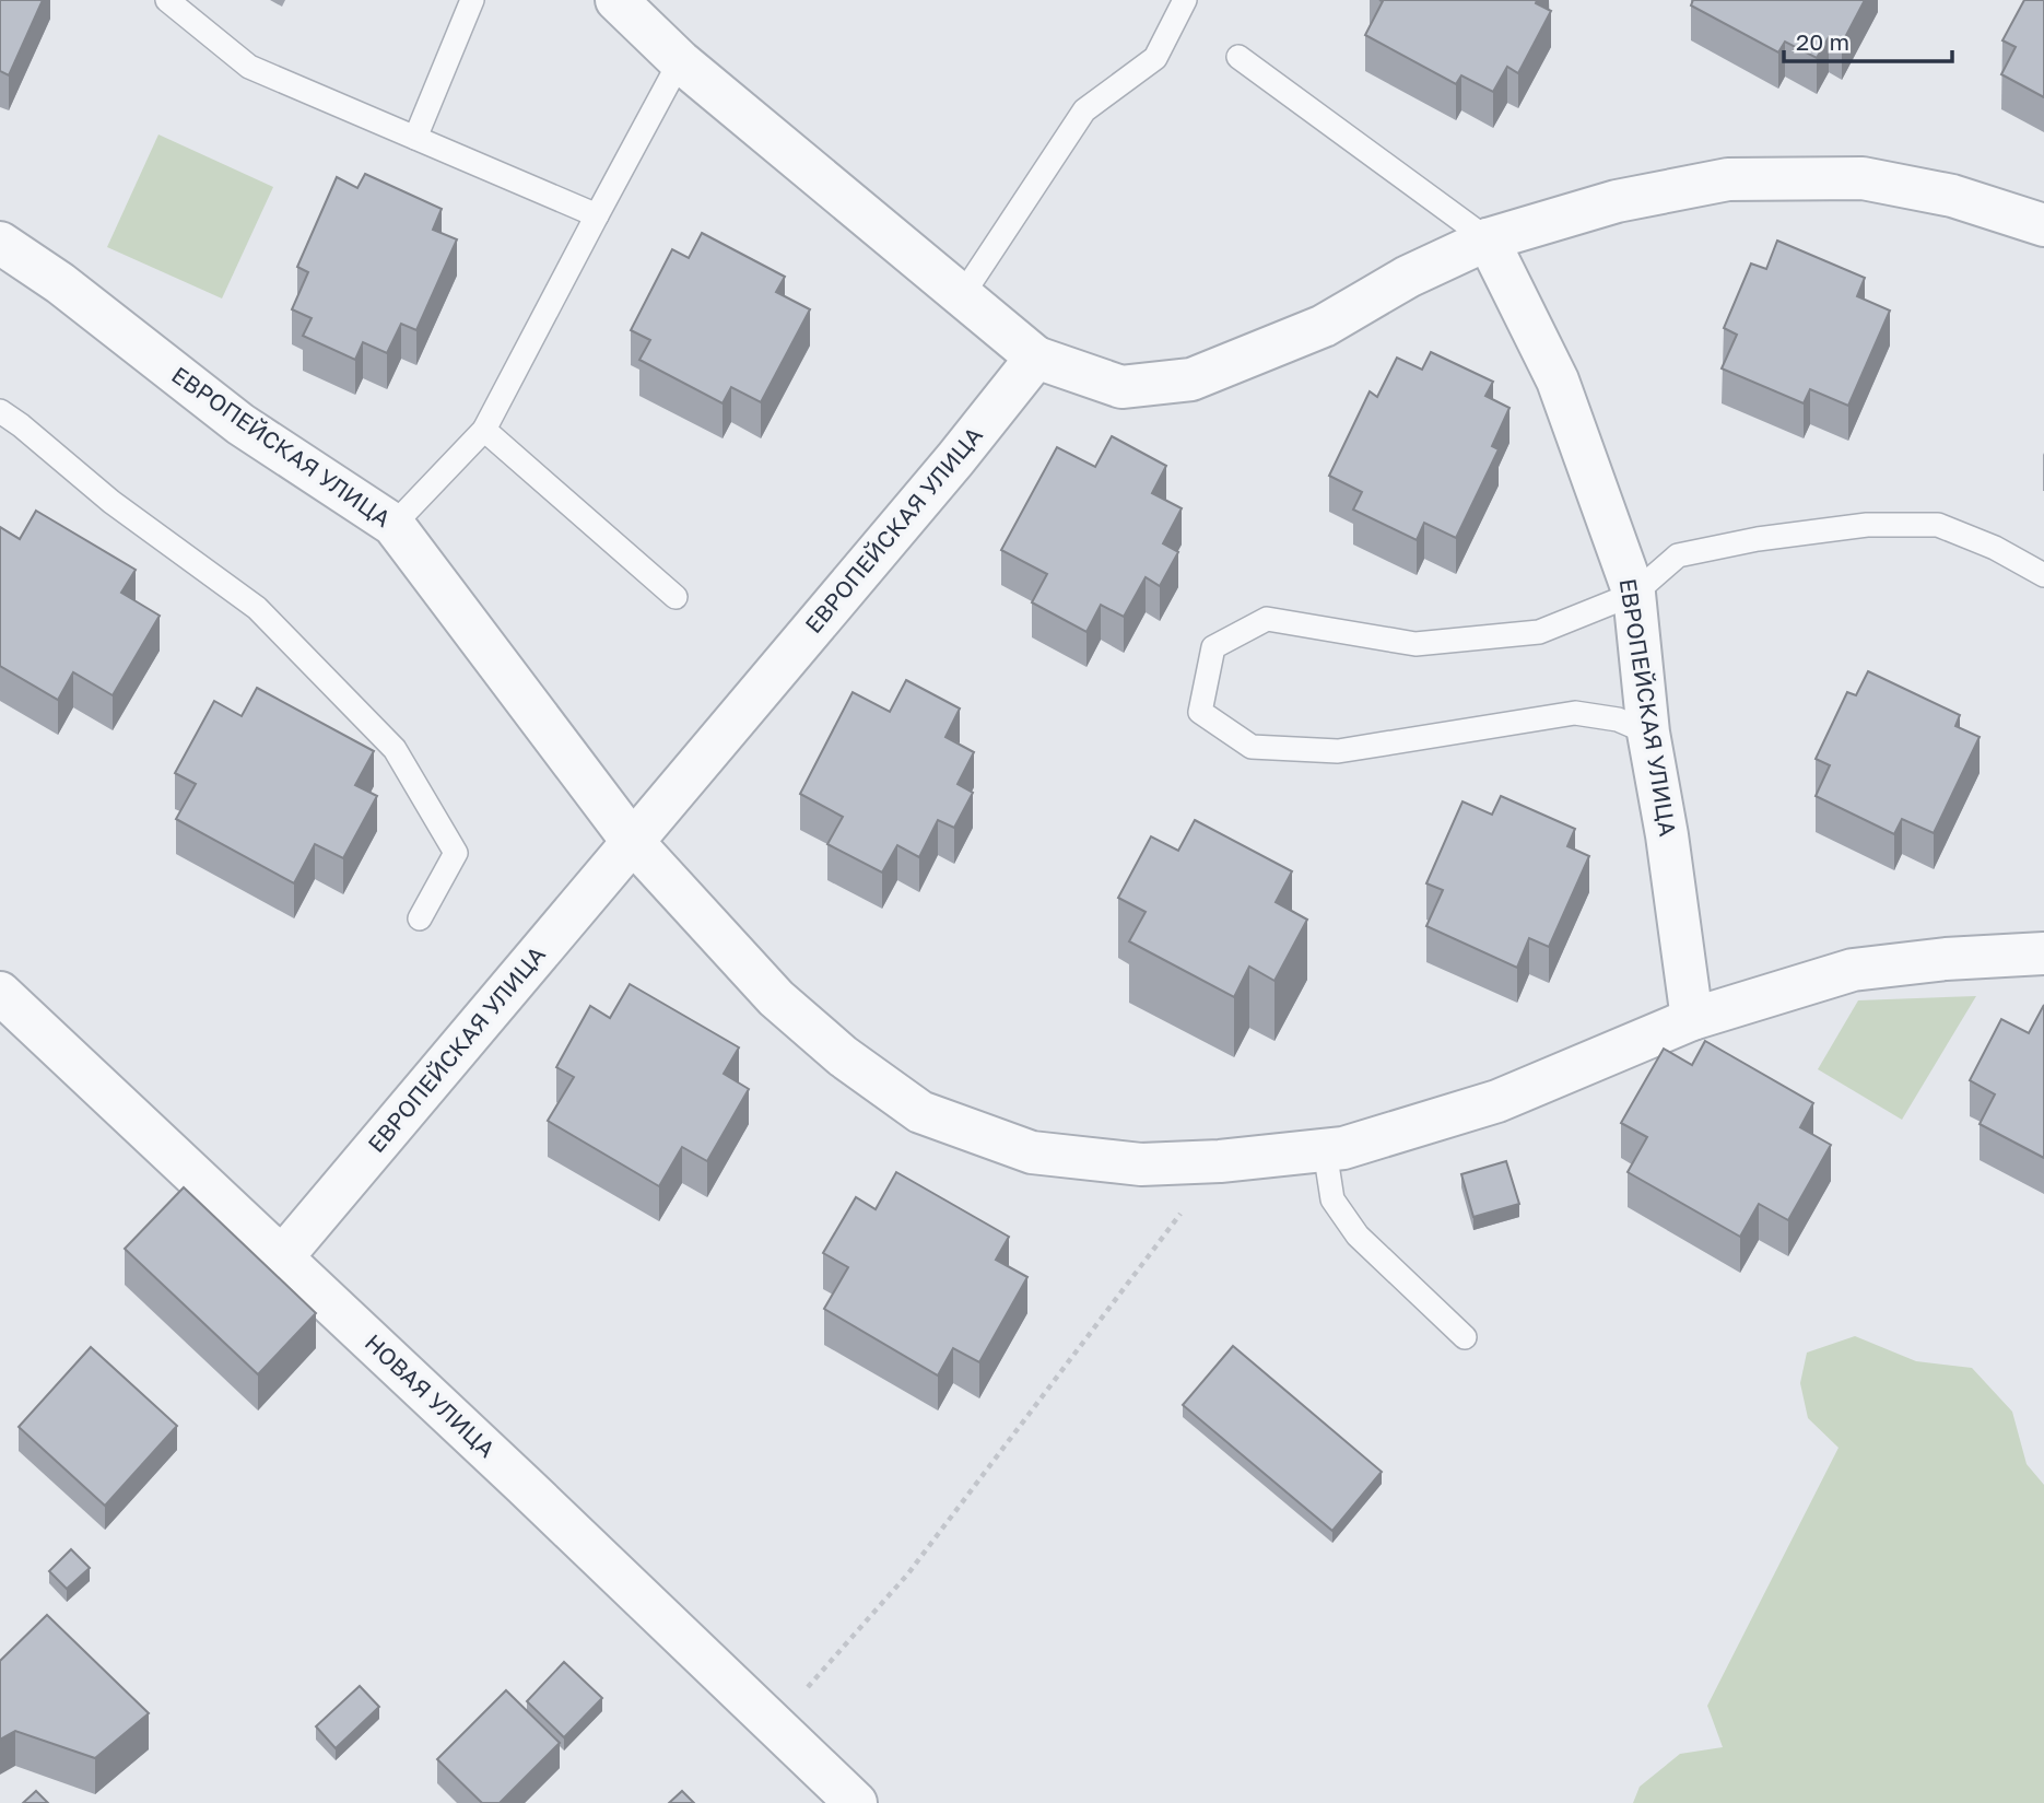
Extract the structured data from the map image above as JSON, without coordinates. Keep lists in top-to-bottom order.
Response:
{
  "streets": {
    "street": ["ЕВРОПЕЙСКАЯ УЛИЦА", "НОВАЯ УЛИЦА"]
  },
  "crossings": [
    ["ЕВРОПЕЙСКАЯ УЛИЦА", "НОВАЯ УЛИЦА"]
  ],
  "scale_bar": "20 m"
}
